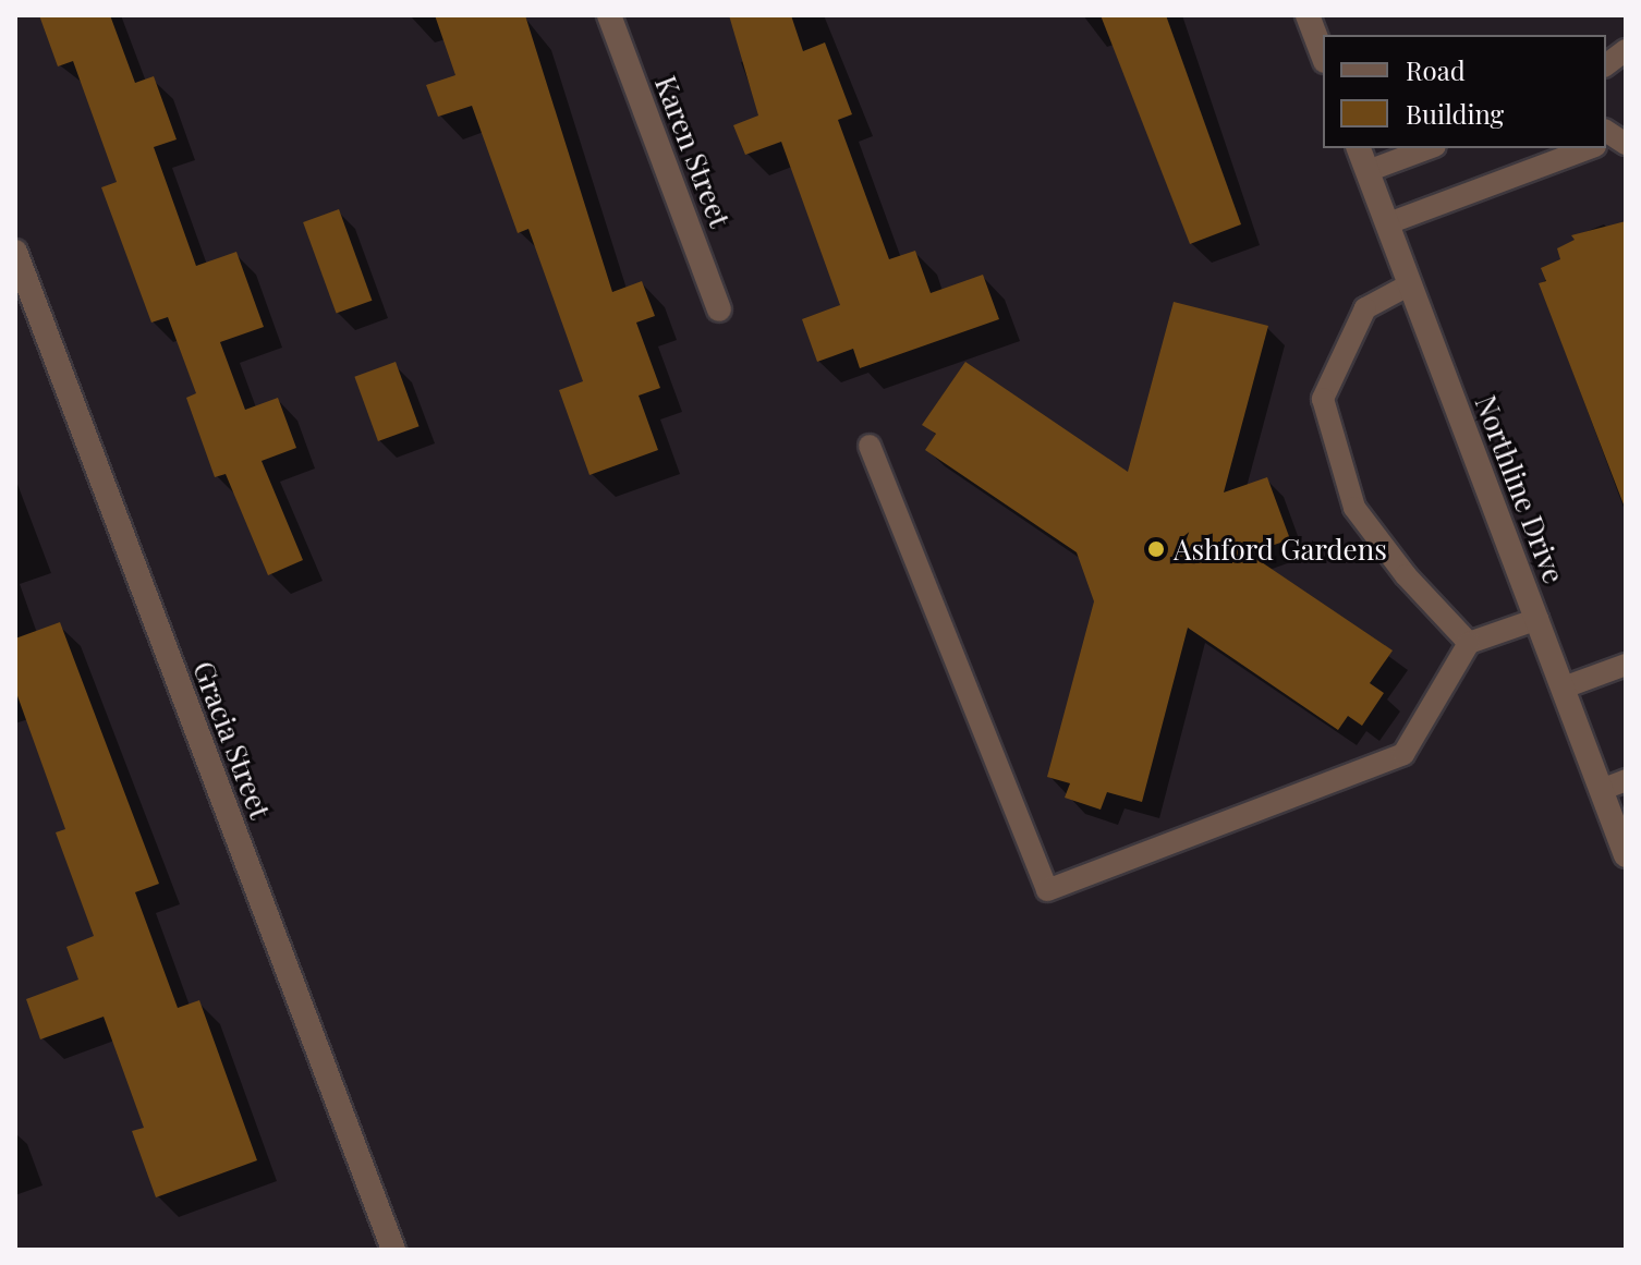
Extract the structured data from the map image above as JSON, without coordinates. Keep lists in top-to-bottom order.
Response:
{
  "streets": {
    "street": ["Karen Street", "Northline Drive", "Gracia Street"]
  },
  "places": ["Ashford Gardens"],
  "legend": ["Road", "Building"]
}
